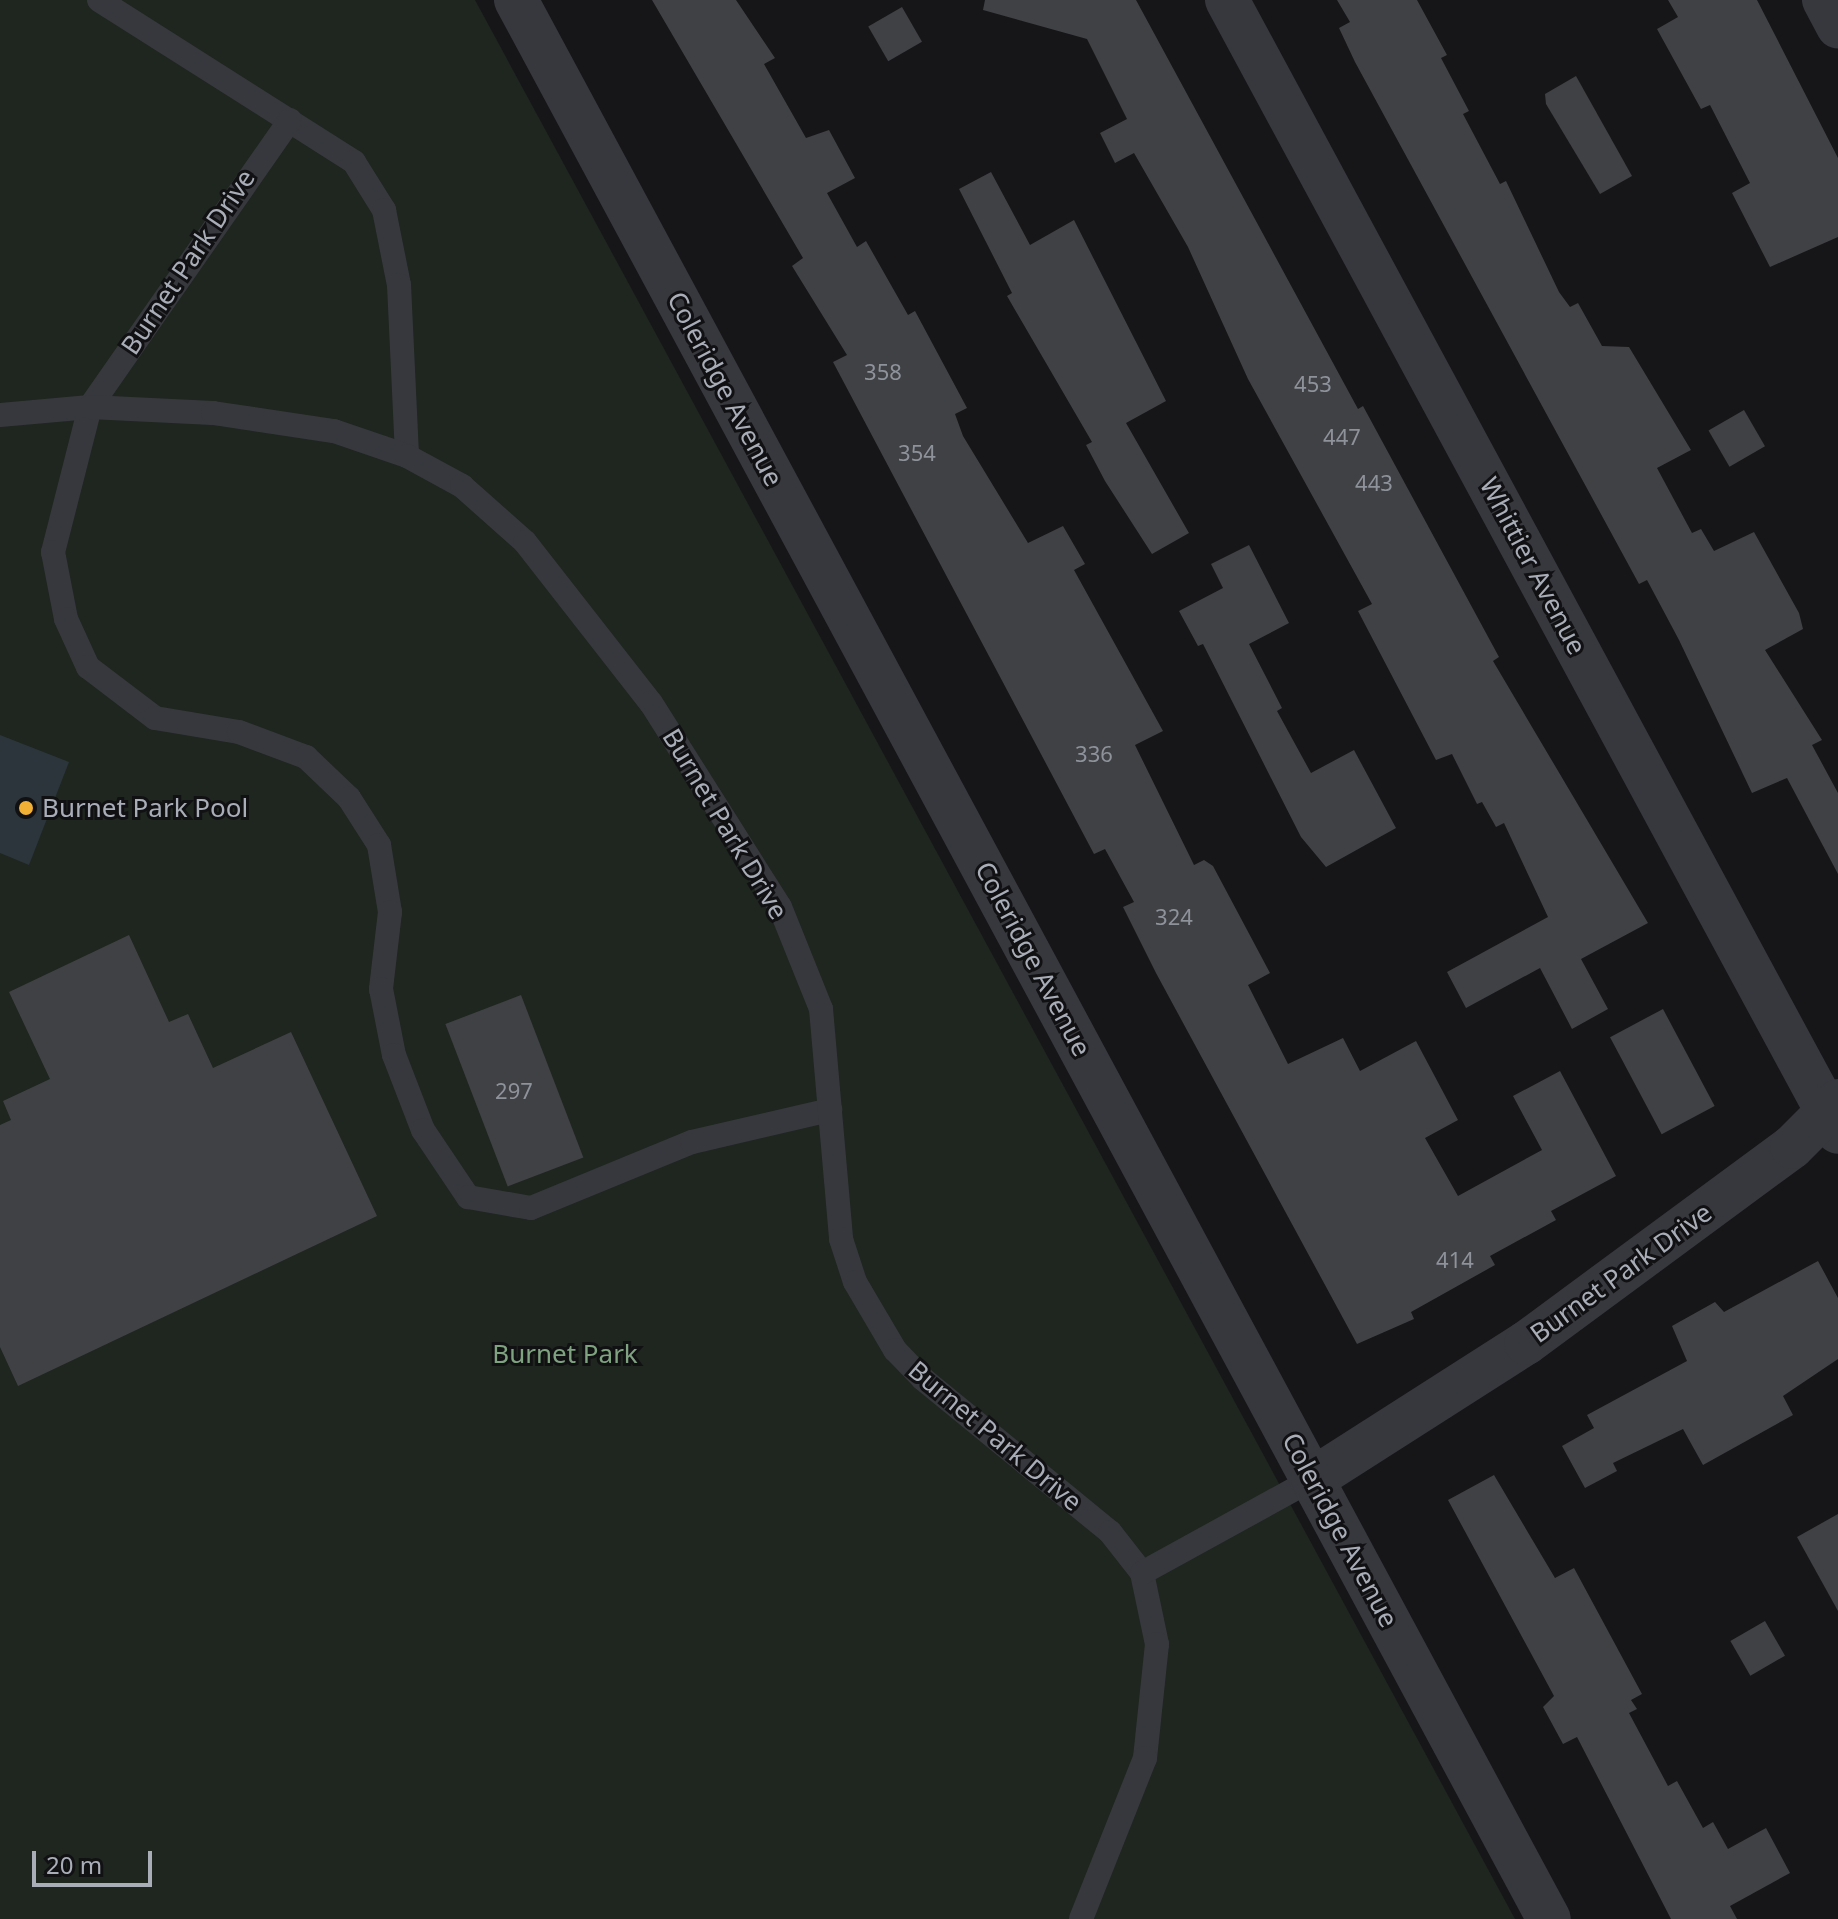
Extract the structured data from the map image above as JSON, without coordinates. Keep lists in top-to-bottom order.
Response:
{
  "streets": {
    "street": ["Burnet Park Drive", "Coleridge Avenue", "Whittier Avenue"]
  },
  "crossings": [
    ["Burnet Park Drive", "Coleridge Avenue"],
    ["Burnet Park Drive", "Whittier Avenue"]
  ],
  "parks": ["Burnet Park"],
  "places": ["Burnet Park Pool"],
  "house_numbers": [
    "358",
    "453",
    "447",
    "354",
    "443",
    "336",
    "324",
    "297",
    "414"
  ],
  "scale_bar": "20 m"
}
